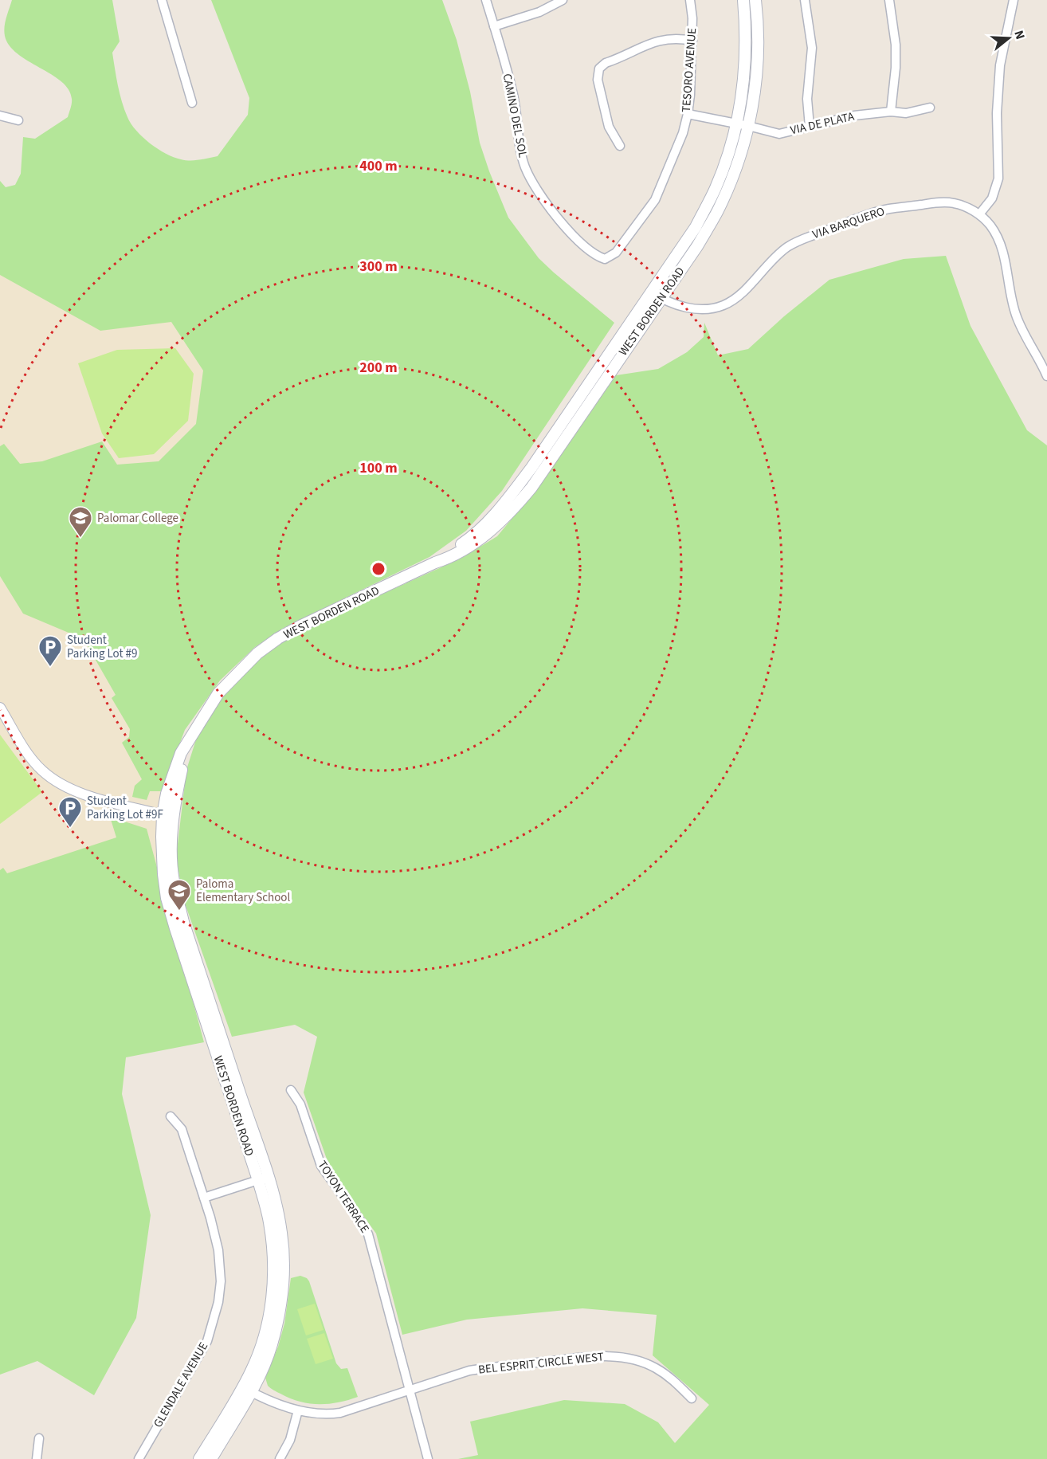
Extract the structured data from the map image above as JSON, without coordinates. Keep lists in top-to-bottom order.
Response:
{
  "streets": {
    "main road": ["WEST BORDEN ROAD"],
    "street": [
      "TESORO AVENUE",
      "CAMINO DEL SOL",
      "VIA DE PLATA",
      "VIA BARQUERO",
      "TOYON TERRACE",
      "BEL ESPRIT CIRCLE WEST",
      "GLENDALE AVENUE"
    ]
  },
  "crossings": [
    ["TESORO AVENUE", "CAMINO DEL SOL"],
    ["TESORO AVENUE", "VIA DE PLATA"],
    ["VIA DE PLATA", "WEST BORDEN ROAD"],
    ["VIA BARQUERO", "WEST BORDEN ROAD"],
    ["WEST BORDEN ROAD", "BEL ESPRIT CIRCLE WEST"],
    ["TOYON TERRACE", "BEL ESPRIT CIRCLE WEST"]
  ],
  "places": {
    "school or university": ["Palomar College", "Paloma Elementary School"],
    "parking": ["Student Parking Lot #9", "Student Parking Lot #9F"]
  },
  "north": "right",
  "rings": [
    "400 m",
    "300 m",
    "200 m",
    "100 m"
  ]
}
